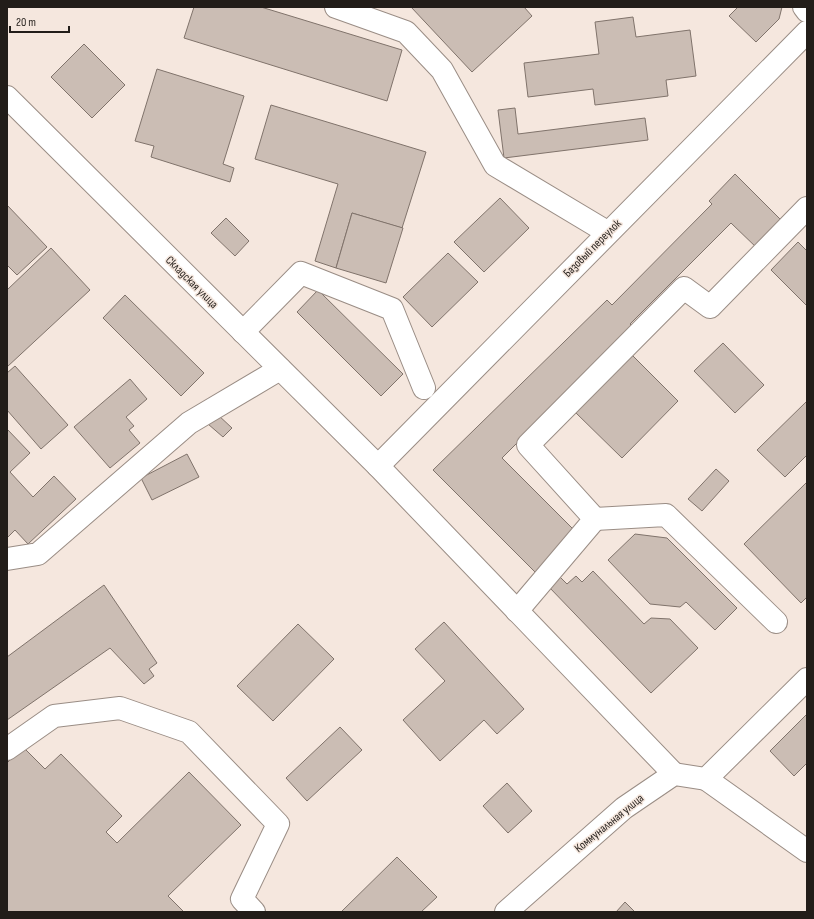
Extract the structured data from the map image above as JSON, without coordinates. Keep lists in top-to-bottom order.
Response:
{
  "streets": {
    "street": ["Базовый переулок", "Складская улица", "Коммунальная улица"]
  },
  "crossings": [
    ["Базовый переулок", "Складская улица"],
    ["Складская улица", "Коммунальная улица"]
  ],
  "scale_bar": "20 m"
}
